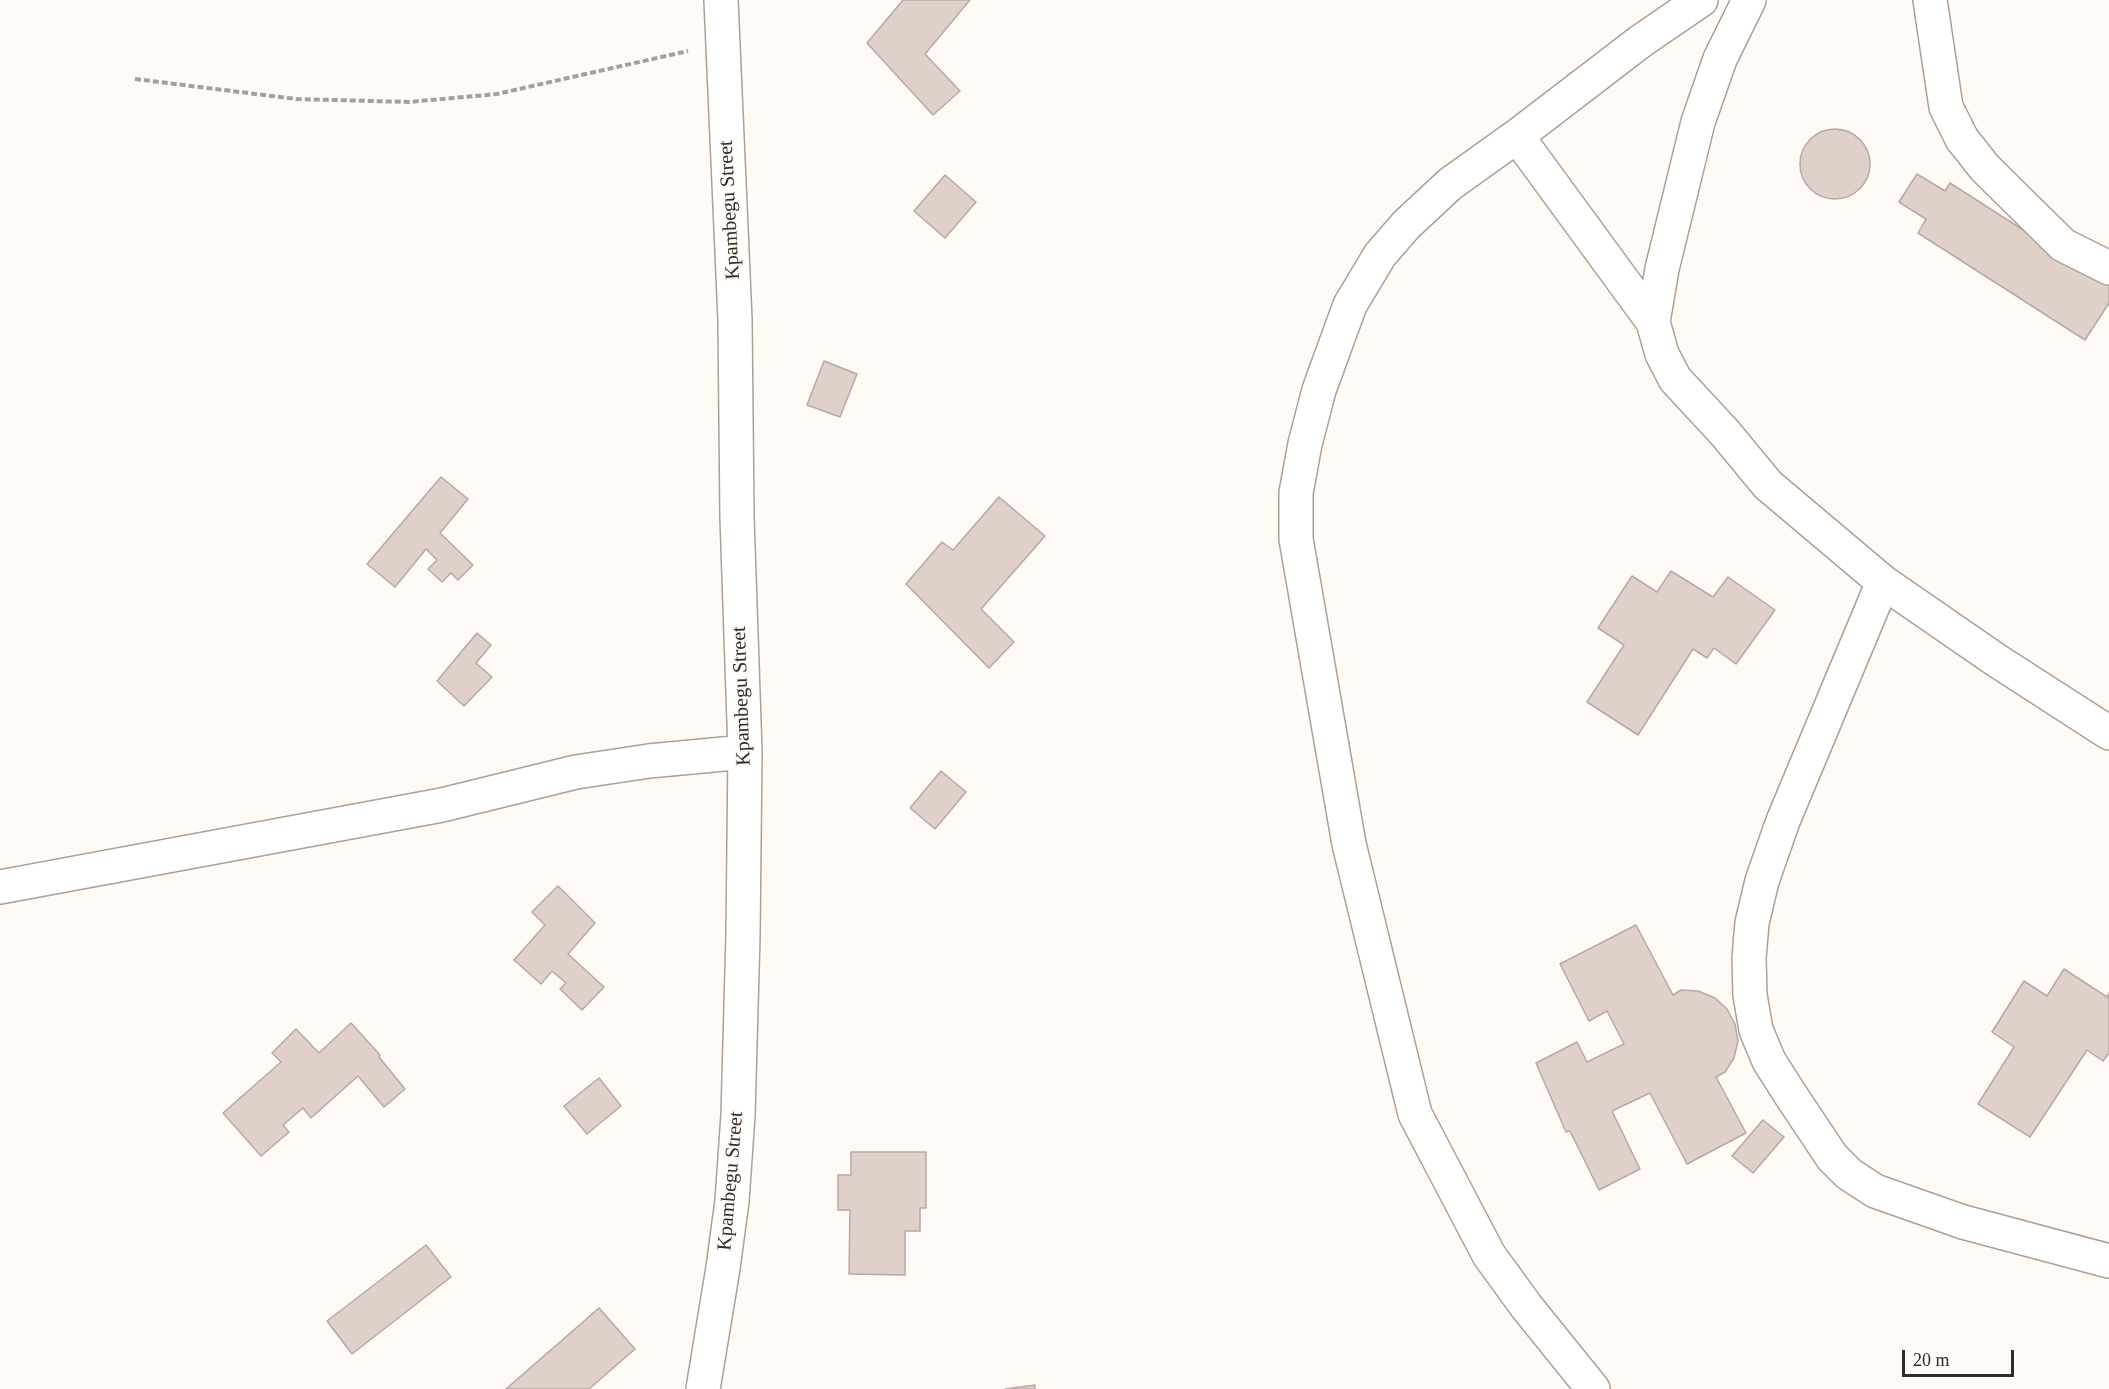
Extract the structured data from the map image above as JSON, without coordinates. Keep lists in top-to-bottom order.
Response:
{
  "streets": {
    "street": ["Kpambegu Street"]
  },
  "scale_bar": "20 m"
}
